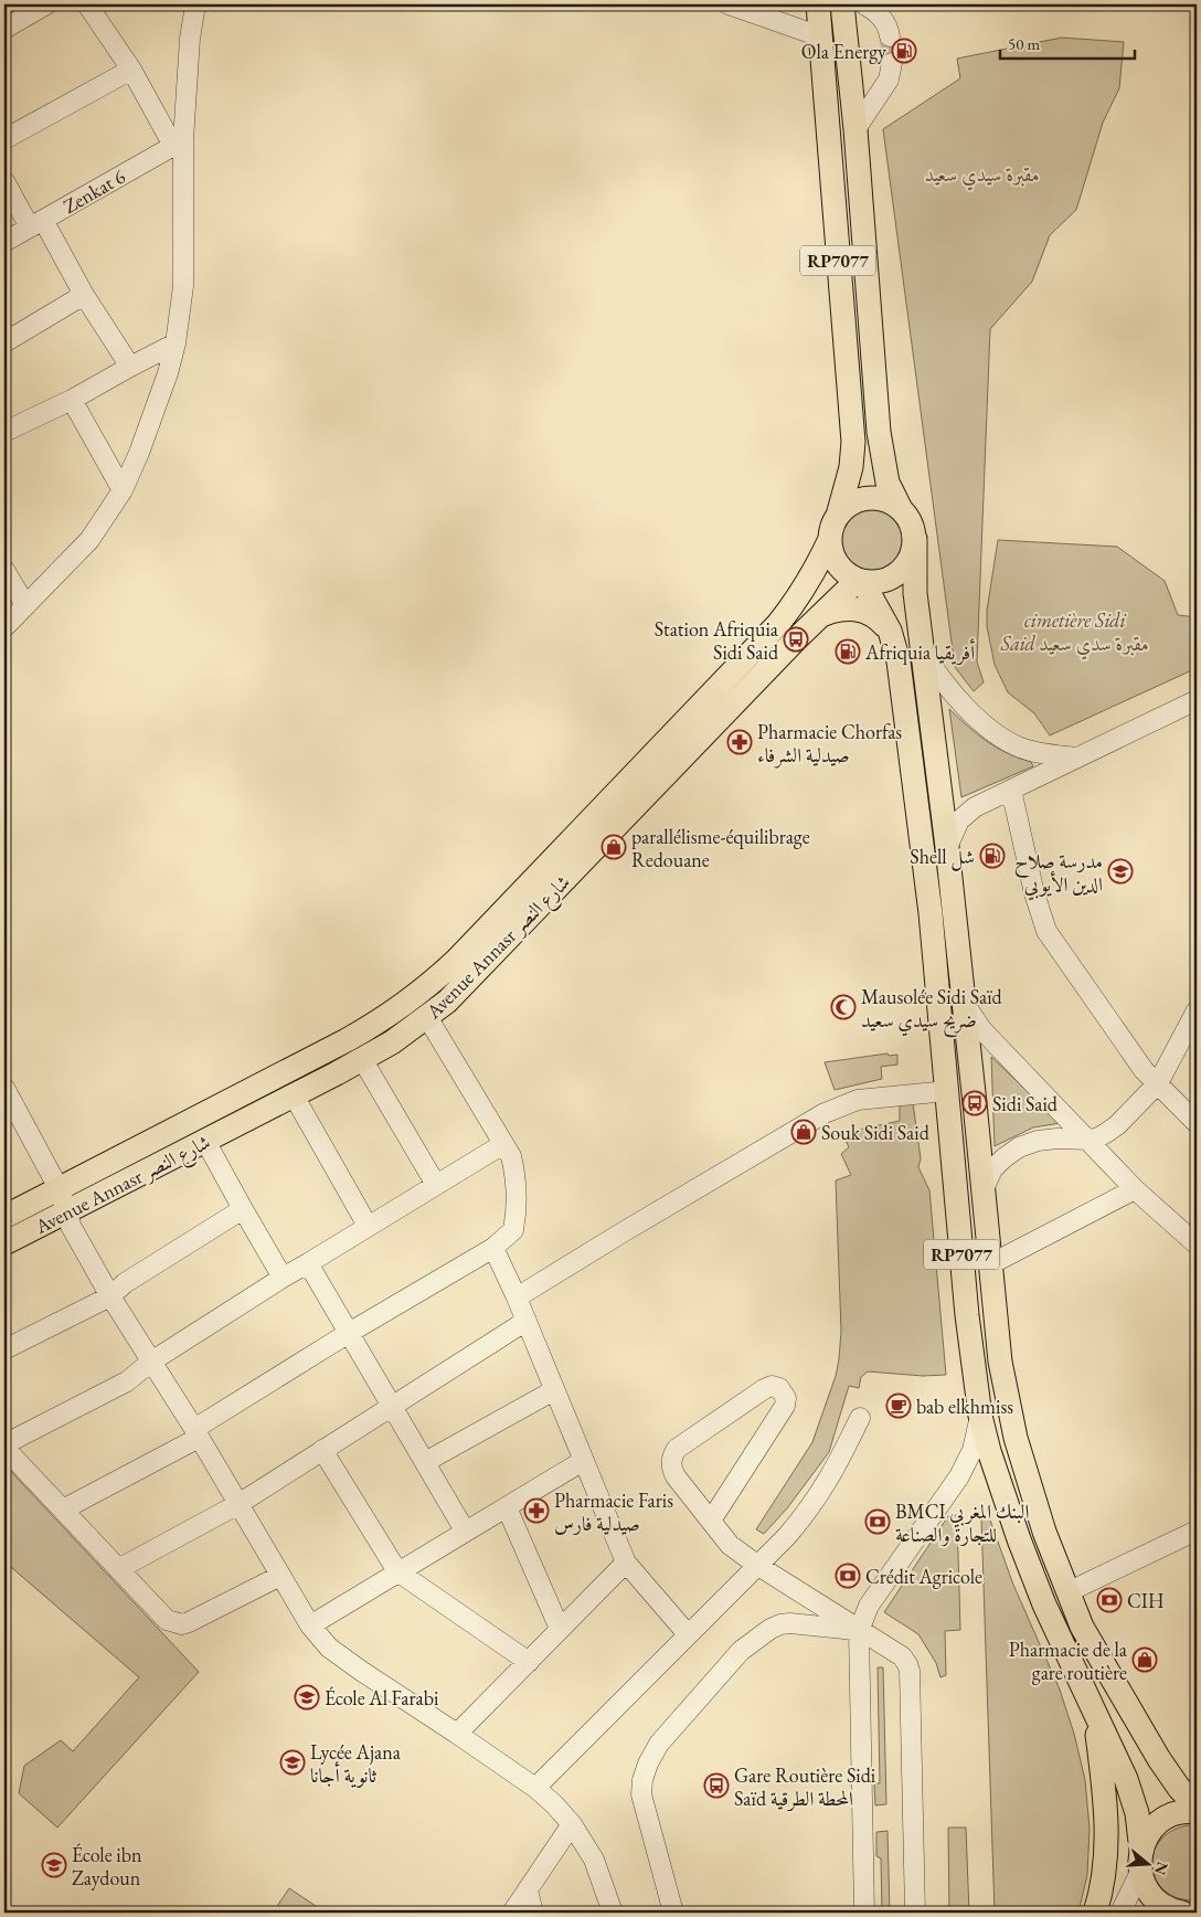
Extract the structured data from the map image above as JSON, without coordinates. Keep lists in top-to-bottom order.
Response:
{
  "streets": {
    "main road": ["RP7077", "Avenue Annasr شارع النصر"],
    "street": ["Zenkat 6"]
  },
  "crossings": [
    ["RP7077", "Avenue Annasr شارع النصر"]
  ],
  "parks": ["مقبرة سيدي سعيد", "cimetière Sidi Said مقبرة سدي سعيد"],
  "places": {
    "fuel station": ["Ola Energy", "Afriquia أفريقيا", "Shell شل"],
    "bus stop": ["Station Afriquia Sidi Said", "Sidi Said", "Gare Routière Sidi Saïd المحطة الطرقية"],
    "pharmacy": ["Pharmacie Chorfas صيدلية الشرفاء", "Pharmacie Faris صيدلية فارس"],
    "shop": ["parallélisme-équilibrage Redouane", "Souk Sidi Said", "Pharmacie de la gare routière"],
    "school or university": [
      "مدرسة صلاح الدين الأيوبي",
      "École Al Farabi",
      "Lycée Ajana ثانوية أجانا",
      "École ibn Zaydoun"
    ],
    "mosque": ["Mausolée Sidi Saïd ضريح سيدي سعيد"],
    "cafe": ["bab elkhmiss"],
    "bank": ["BMCI البنك المغربي للتجارة والصناعة", "Crédit Agricole", "CIH"]
  },
  "scale_bar": "50 m",
  "north": "right"
}
